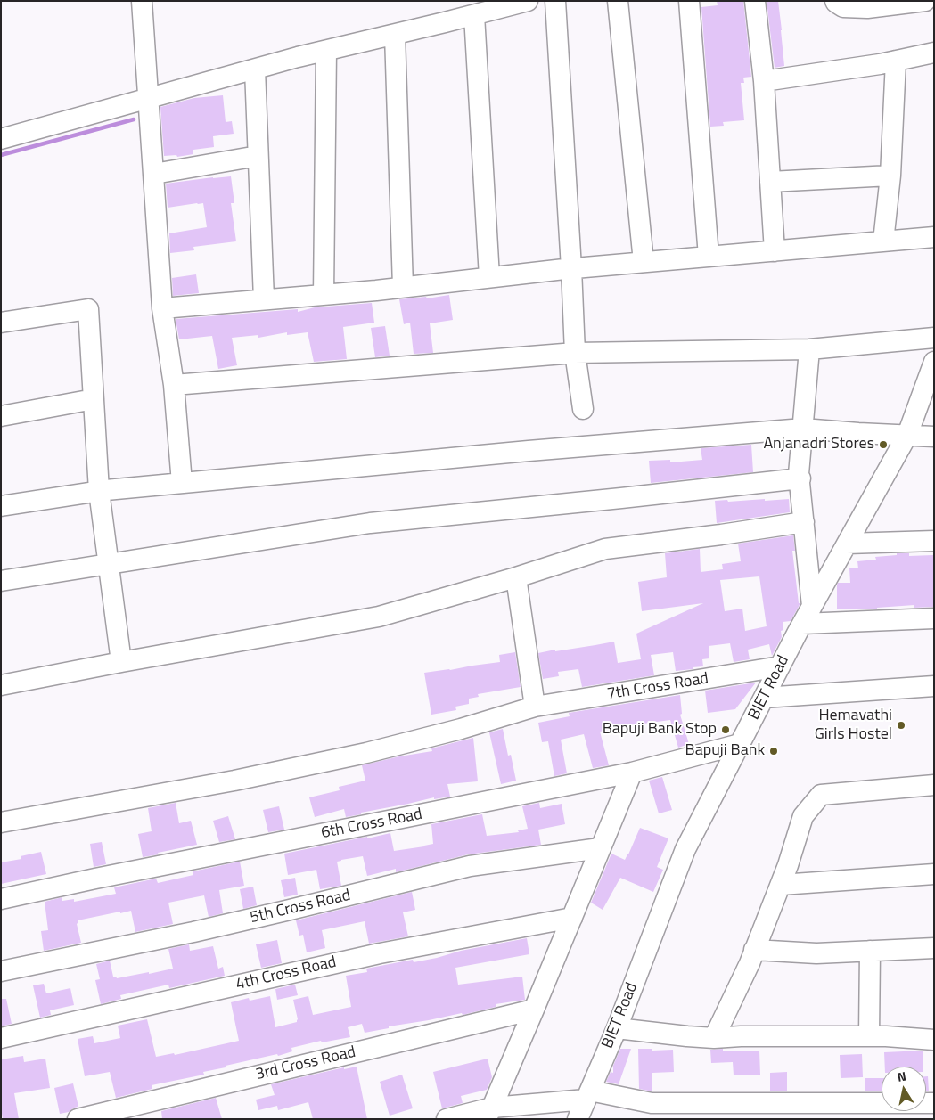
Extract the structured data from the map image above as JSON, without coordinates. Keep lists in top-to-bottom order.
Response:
{
  "streets": {
    "street": [
      "7th Cross Road",
      "BIET Road",
      "6th Cross Road",
      "5th Cross Road",
      "4th Cross Road",
      "3rd Cross Road"
    ]
  },
  "crossings": [
    ["7th Cross Road", "BIET Road"],
    ["BIET Road", "6th Cross Road"]
  ],
  "places": [
    "Anjanadri Stores",
    "Hemavathi Girls Hostel",
    "Bapuji Bank Stop",
    "Bapuji Bank"
  ],
  "north": "top"
}
